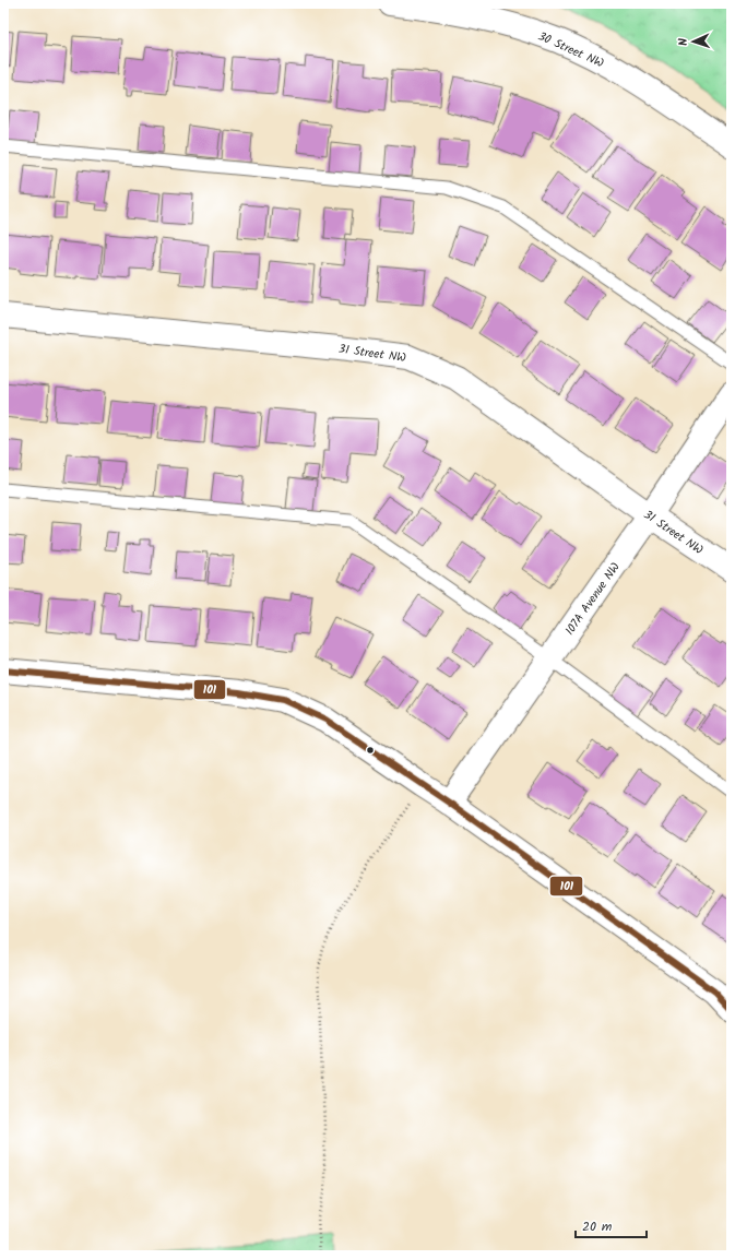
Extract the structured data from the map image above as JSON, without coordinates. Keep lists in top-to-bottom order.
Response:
{
  "streets": {
    "street": ["30 Street NW", "31 Street NW", "107A Avenue NW"]
  },
  "crossings": [
    ["31 Street NW", "107A Avenue NW"]
  ],
  "lines": ["transit line 101"],
  "scale_bar": "20 m",
  "north": "left"
}
